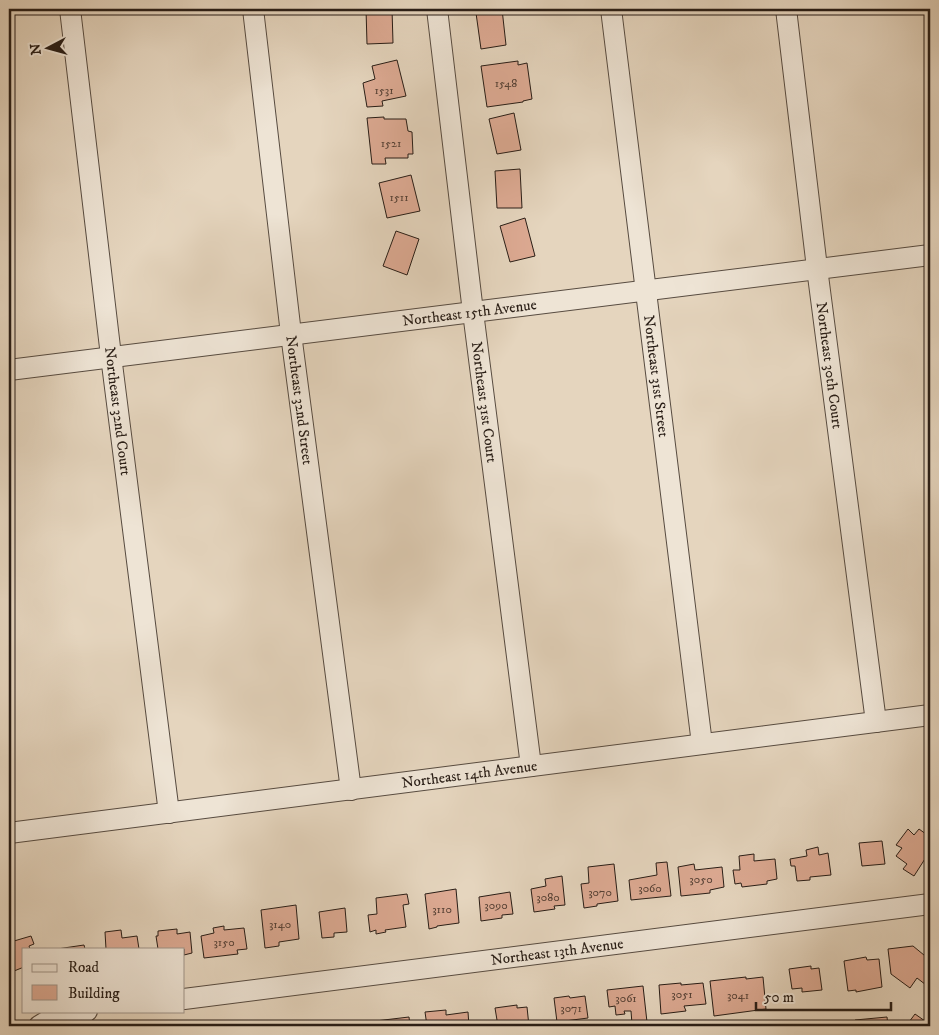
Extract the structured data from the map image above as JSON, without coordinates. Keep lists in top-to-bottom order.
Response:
{
  "streets": {
    "street": [
      "Northeast 15th Avenue",
      "Northeast 30th Court",
      "Northeast 31st Street",
      "Northeast 32nd Street",
      "Northeast 31st Court",
      "Northeast 32nd Court",
      "Northeast 14th Avenue",
      "Northeast 13th Avenue"
    ]
  },
  "crossings": [
    ["Northeast 15th Avenue", "Northeast 30th Court"],
    ["Northeast 15th Avenue", "Northeast 31st Street"],
    ["Northeast 15th Avenue", "Northeast 32nd Street"],
    ["Northeast 15th Avenue", "Northeast 31st Court"],
    ["Northeast 15th Avenue", "Northeast 32nd Court"],
    ["Northeast 30th Court", "Northeast 14th Avenue"],
    ["Northeast 31st Street", "Northeast 14th Avenue"],
    ["Northeast 32nd Street", "Northeast 14th Avenue"],
    ["Northeast 31st Court", "Northeast 14th Avenue"],
    ["Northeast 32nd Court", "Northeast 14th Avenue"]
  ],
  "house_numbers": [
    "1548",
    "1531",
    "1521",
    "1511",
    "3050",
    "3060",
    "3070",
    "3080",
    "3090",
    "3110",
    "3140",
    "3150",
    "3051",
    "3041",
    "3061",
    "3071"
  ],
  "legend": ["Road", "Building"],
  "scale_bar": "50 m",
  "north": "left"
}
